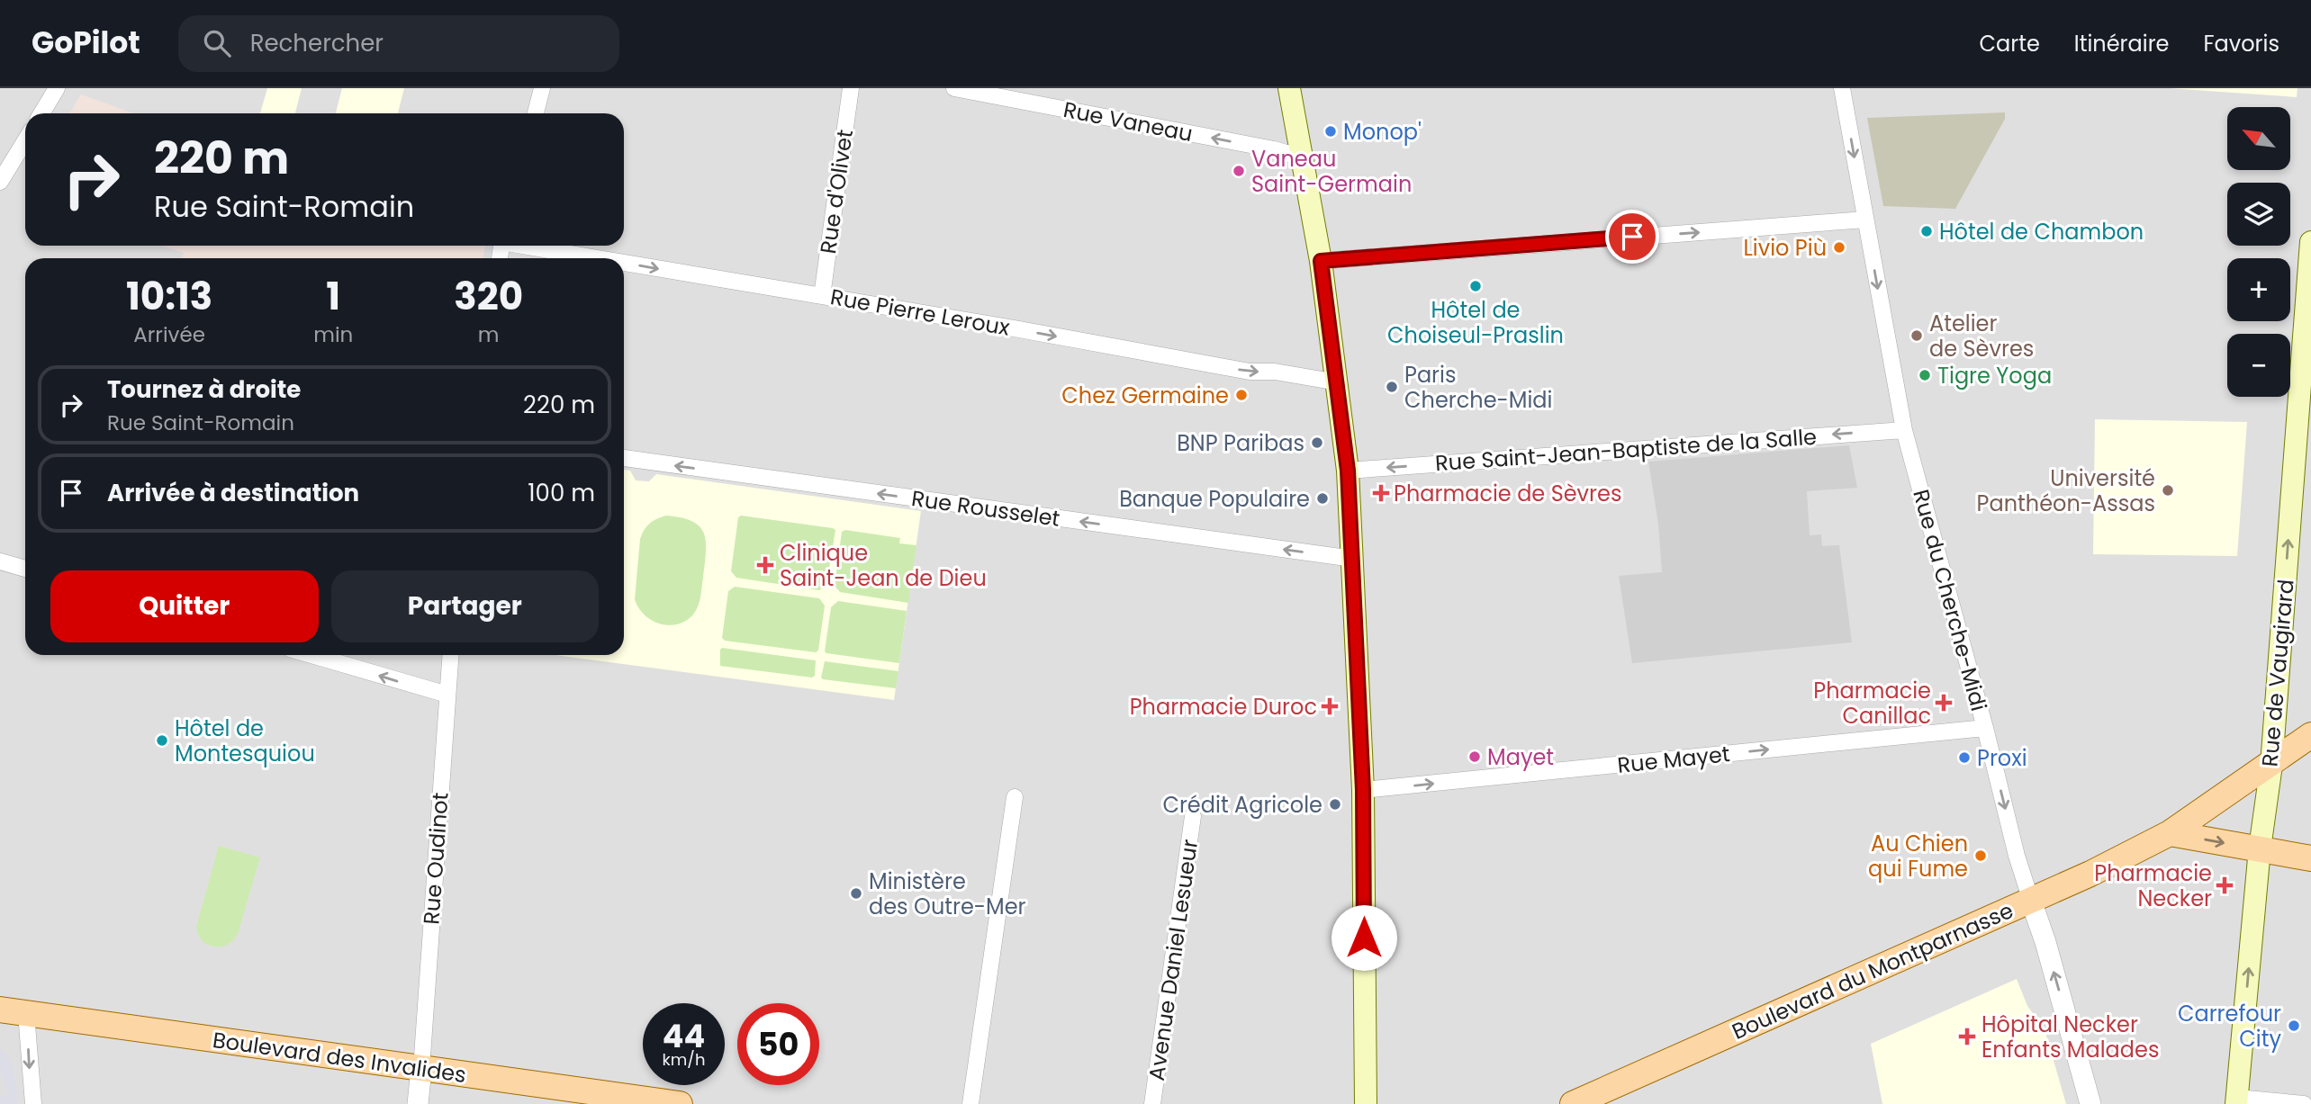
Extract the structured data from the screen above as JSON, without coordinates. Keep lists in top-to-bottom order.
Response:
{
  "streets": {
    "main road": ["Rue de Vaugirard", "Boulevard du Montparnasse", "Boulevard des Invalides"],
    "street": [
      "Rue Vaneau",
      "Rue d'Olivet",
      "Rue Pierre Leroux",
      "Rue Saint-Jean-Baptiste de la Salle",
      "Rue Rousselet",
      "Rue du Cherche-Midi",
      "Rue Mayet",
      "Rue Oudinot",
      "Avenue Daniel Lesueur"
    ]
  },
  "crossings": [
    ["Rue d'Olivet", "Rue Pierre Leroux"],
    ["Rue Saint-Jean-Baptiste de la Salle", "Rue du Cherche-Midi"],
    ["Rue du Cherche-Midi", "Rue Mayet"],
    ["Rue du Cherche-Midi", "Boulevard du Montparnasse"],
    ["Rue de Vaugirard", "Boulevard du Montparnasse"],
    ["Rue Oudinot", "Boulevard des Invalides"]
  ],
  "one_way": [
    "Rue Vaneau",
    "Rue Pierre Leroux",
    "Rue Saint-Jean-Baptiste de la Salle",
    "Rue Rousselet",
    "Rue de Vaugirard",
    "Rue Mayet"
  ],
  "places": {
    "other": [
      "Monop'",
      "Vaneau Saint-Germain",
      "Hôtel de Chambon",
      "Livio Più",
      "Hôtel de Choiseul-Praslin",
      "Atelier de Sèvres",
      "Tigre Yoga",
      "Paris Cherche-Midi",
      "Chez Germaine",
      "BNP Paribas",
      "Université Panthéon-Assas",
      "Banque Populaire",
      "Hôtel de Montesquiou",
      "Mayet",
      "Proxi",
      "Crédit Agricole",
      "Au Chien qui Fume",
      "Ministère des Outre-Mer",
      "Carrefour City"
    ],
    "health": [
      "Pharmacie de Sèvres",
      "Clinique Saint-Jean de Dieu",
      "Pharmacie Canillac",
      "Pharmacie Duroc",
      "Pharmacie Necker",
      "Hôpital Necker Enfants Malades"
    ]
  },
  "north": "top left",
  "page": {
    "header": "GoPilot",
    "search": "Rechercher",
    "nav": ["Carte", "Itinéraire", "Favoris"],
    "map_buttons": ["+", "−"],
    "turn": ["220 m", "Rue Saint-Romain"],
    "eta": [
      "10:13",
      "Arrivée",
      "1",
      "min",
      "320",
      "m"
    ],
    "list": [
      {
        "name": "Tournez à droite",
        "note": "Rue Saint-Romain",
        "value": "220 m"
      },
      {
        "name": "Arrivée à destination",
        "value": "100 m"
      }
    ],
    "buttons": ["Quitter", "Partager"],
    "speed": "44 km/h",
    "limit": "50"
  }
}
